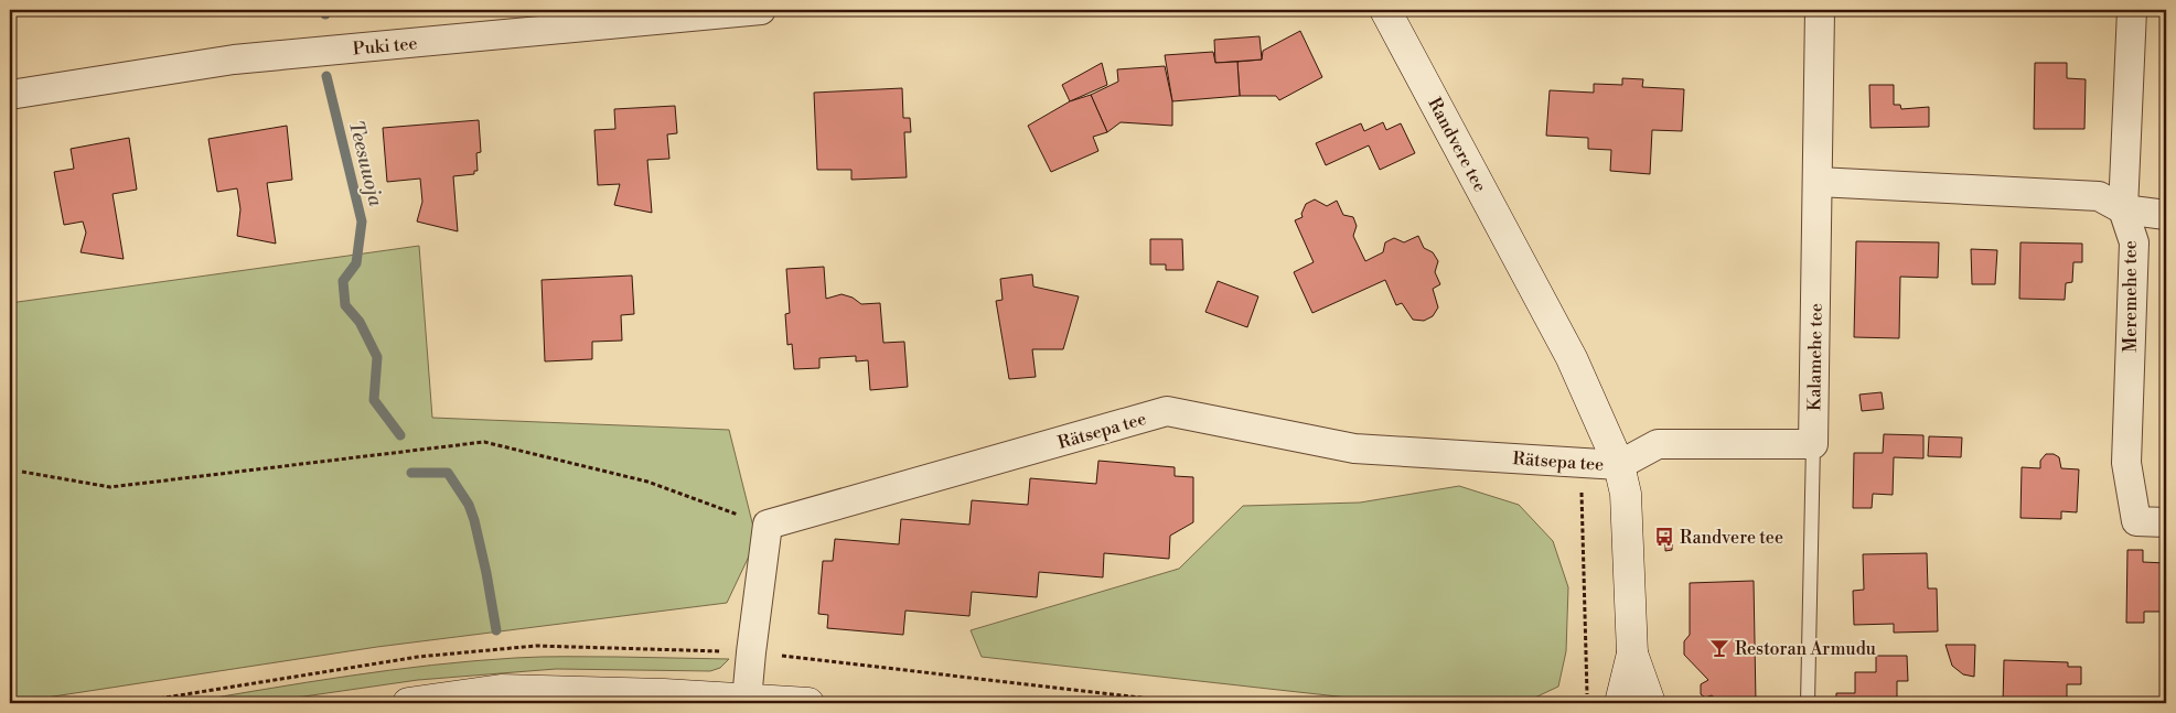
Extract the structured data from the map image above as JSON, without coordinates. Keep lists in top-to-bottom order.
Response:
{
  "streets": {
    "main road": ["Randvere tee"],
    "street": [
      "Puki tee",
      "Meremehe tee",
      "Kalamehe tee",
      "Rätsepa tee"
    ]
  },
  "crossings": [
    ["Randvere tee", "Rätsepa tee"]
  ],
  "water": ["Teesuuoja"],
  "places": {
    "bus stop": ["Randvere tee"],
    "bar": ["Restoran Armudu"]
  }
}
